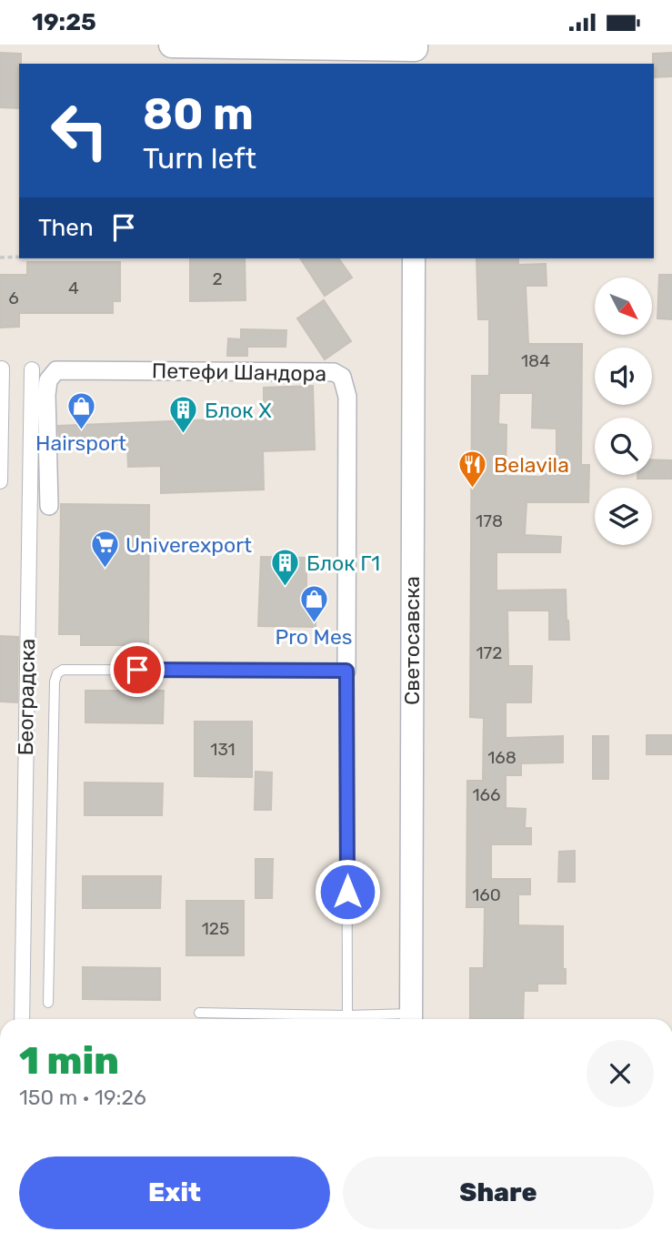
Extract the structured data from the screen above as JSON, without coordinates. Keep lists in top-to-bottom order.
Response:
{
  "streets": {
    "street": ["Петефи Шандора", "Светосавска", "Београдска"]
  },
  "places": {
    "shop": ["Hairsport", "Pro Mes"],
    "building": ["Блок Х", "Блок Г1"],
    "restaurant": ["Belavila"],
    "supermarket": ["Univerexport"]
  },
  "house_numbers": [
    "2",
    "4",
    "6",
    "184",
    "178",
    "172",
    "131",
    "168",
    "166",
    "160",
    "125"
  ],
  "north": "bottom right",
  "page": {
    "status": "19:25",
    "turn": ["80 m", "Turn left"],
    "then": "Then",
    "heading": ["1 min", "150 m · 19:26"],
    "buttons": ["Exit", "Share"]
  }
}
